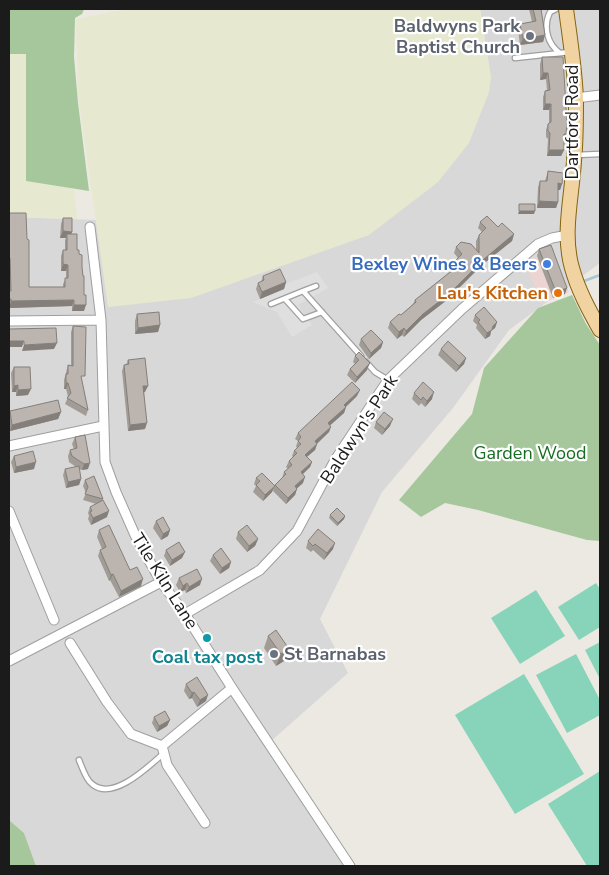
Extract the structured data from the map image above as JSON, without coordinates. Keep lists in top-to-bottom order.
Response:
{
  "streets": {
    "main road": ["Dartford Road"],
    "street": ["Baldwyn's Park", "Tile Kiln Lane"]
  },
  "crossings": [
    ["Dartford Road", "Baldwyn's Park"],
    ["Baldwyn's Park", "Tile Kiln Lane"]
  ],
  "parks": ["Garden Wood"],
  "places": [
    "Baldwyns Park Baptist Church",
    "Bexley Wines & Beers",
    "Lau's Kitchen",
    "Coal tax post",
    "St Barnabas"
  ]
}
